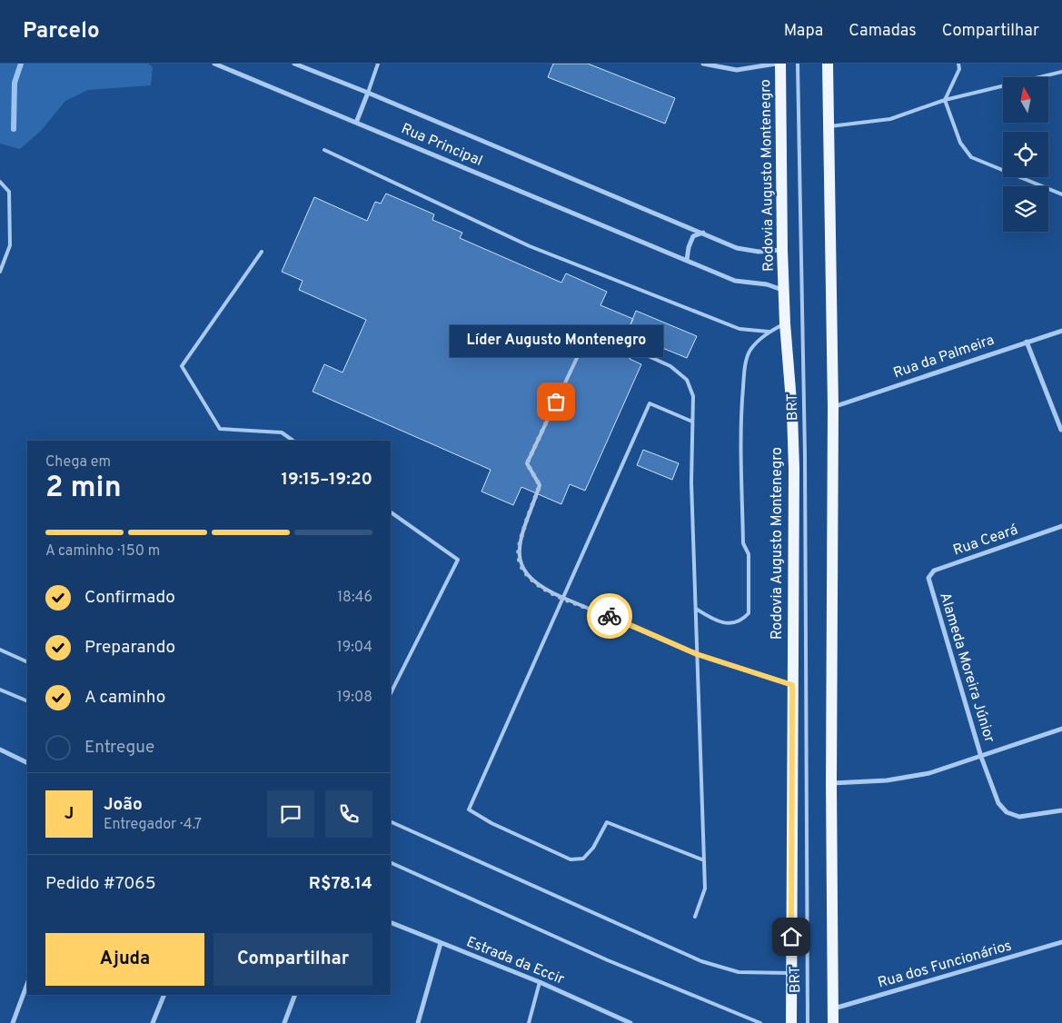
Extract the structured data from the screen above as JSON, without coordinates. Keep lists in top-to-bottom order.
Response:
{
  "streets": {
    "main road": ["Rodovia Augusto Montenegro"],
    "street": [
      "Rua Principal",
      "Rua da Palmeira",
      "Rua Ceará",
      "Alameda Moreira Júnior",
      "Estrada da Eccir",
      "Rua dos Funcionários"
    ],
    "lane": ["BRT"]
  },
  "crossings": [
    ["Rua Principal", "Rodovia Augusto Montenegro"],
    ["Rua Ceará", "Alameda Moreira Júnior"]
  ],
  "places": ["Líder Augusto Montenegro"],
  "north": "top",
  "page": {
    "header": "Parcelo",
    "nav": ["Mapa", "Camadas", "Compartilhar"],
    "bubble": "Líder Augusto Montenegro",
    "heading": ["2 min", "Chega em", "19:15–19:20"],
    "panel": [
      "João",
      "Entregador · 4.7",
      "Pedido #7065",
      "R$78.14"
    ],
    "bar": "A caminho · 150 m",
    "list": [
      ["Confirmado", "18:46"],
      ["Preparando", "19:04"],
      ["A caminho", "19:08"],
      "Entregue"
    ],
    "round": "J",
    "buttons": ["Ajuda", "Compartilhar"]
  }
}
